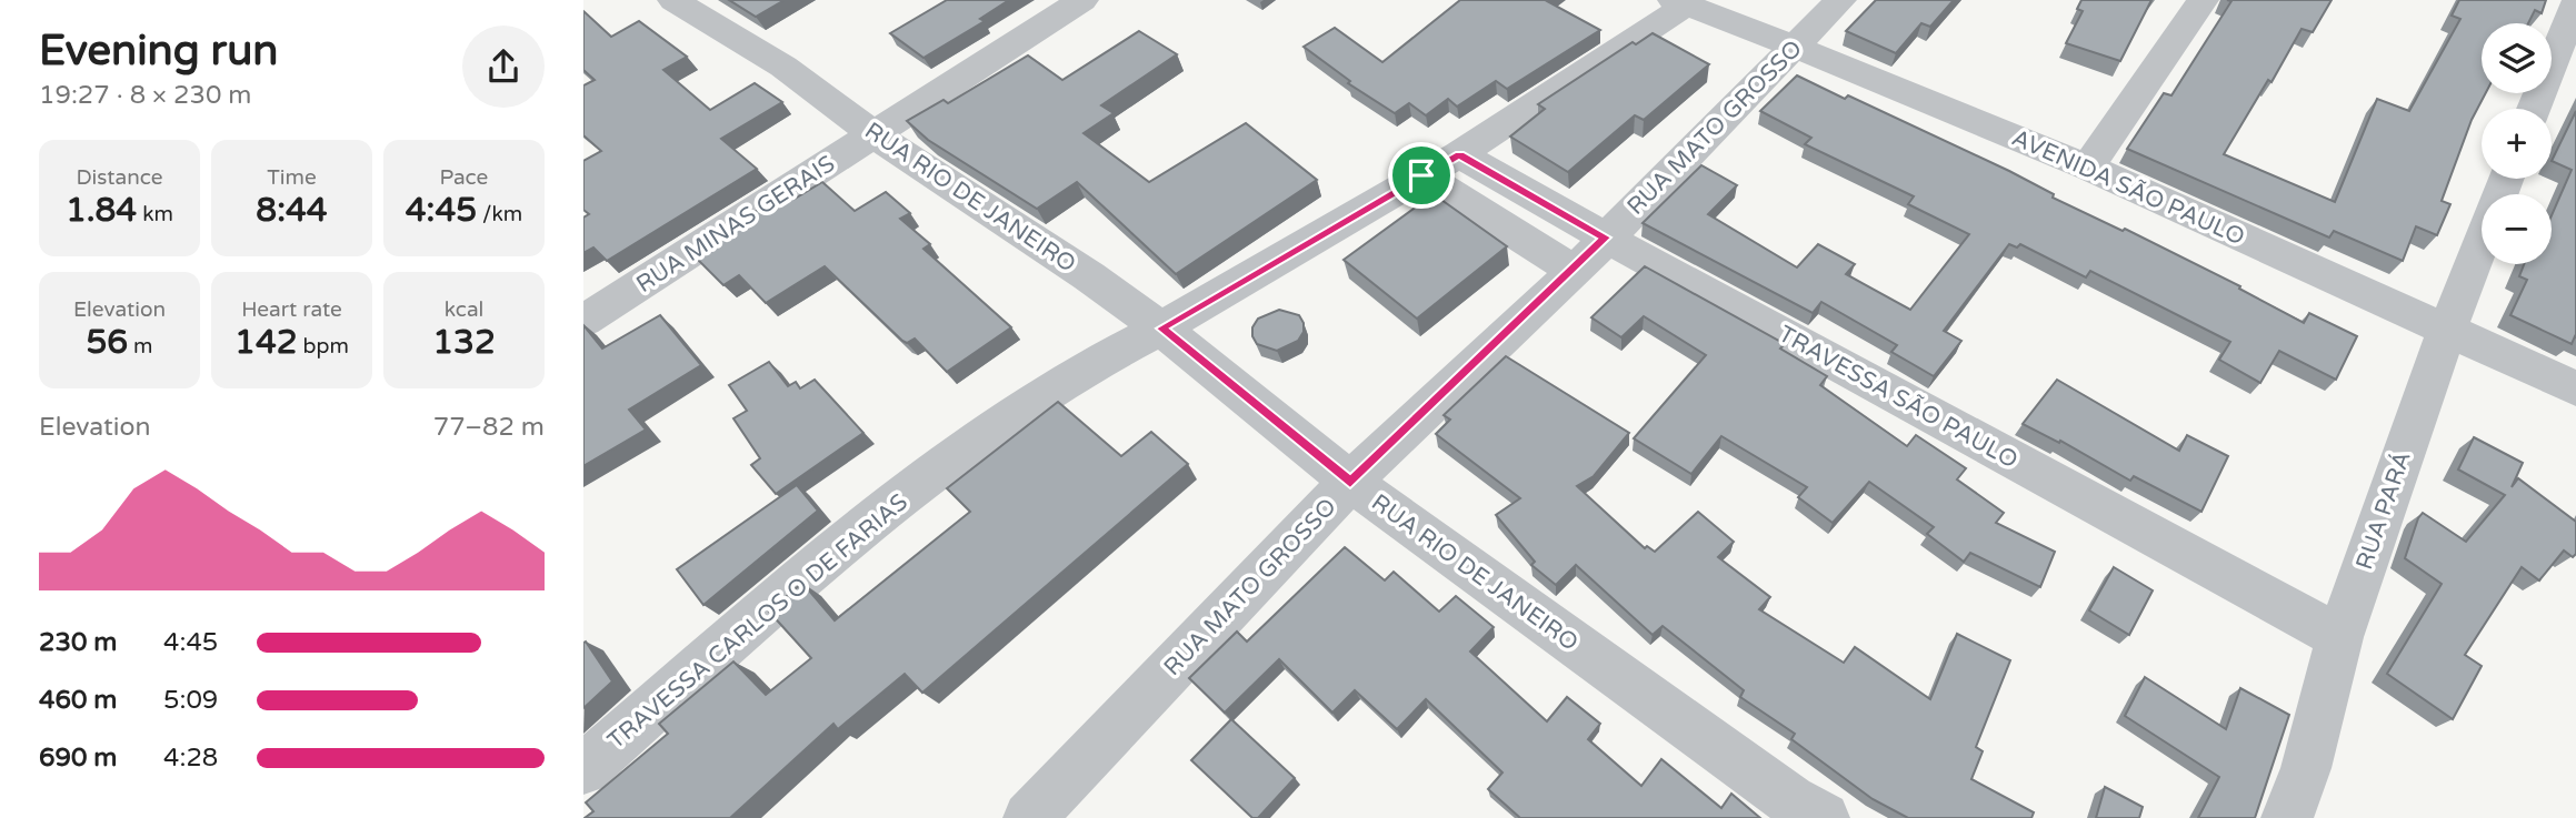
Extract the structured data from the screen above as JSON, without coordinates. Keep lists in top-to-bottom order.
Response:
{
  "streets": {
    "street": [
      "RUA MATO GROSSO",
      "AVENIDA SÃO PAULO",
      "RUA RIO DE JANEIRO",
      "RUA MINAS GERAIS",
      "TRAVESSA SÃO PAULO",
      "RUA PARÁ",
      "TRAVESSA CARLOS O DE FARIAS"
    ]
  },
  "crossings": [
    ["RUA MATO GROSSO", "AVENIDA SÃO PAULO"],
    ["RUA MATO GROSSO", "RUA RIO DE JANEIRO"],
    ["RUA MATO GROSSO", "TRAVESSA SÃO PAULO"],
    ["AVENIDA SÃO PAULO", "RUA PARÁ"],
    ["AVENIDA SÃO PAULO", "TRAVESSA CARLOS O DE FARIAS"],
    ["RUA RIO DE JANEIRO", "RUA MINAS GERAIS"],
    ["RUA RIO DE JANEIRO", "TRAVESSA CARLOS O DE FARIAS"],
    ["TRAVESSA SÃO PAULO", "RUA PARÁ"],
    ["TRAVESSA SÃO PAULO", "TRAVESSA CARLOS O DE FARIAS"]
  ],
  "page": {
    "heading": ["Evening run", "19:27 · 8 × 230 m"],
    "map_buttons": ["+", "−"],
    "stats": [
      ["Distance", "1.84 km"],
      ["Time", "8:44"],
      ["Pace", "4:45 /km"],
      ["Elevation", "56 m"],
      ["Heart rate", "142 bpm"],
      ["kcal", "132"]
    ],
    "chart": ["Elevation", "77–82 m"],
    "list": [
      {
        "name": "230 m",
        "note": "4:45"
      },
      {
        "name": "460 m",
        "note": "5:09"
      },
      {
        "name": "690 m",
        "note": "4:28"
      }
    ]
  }
}
